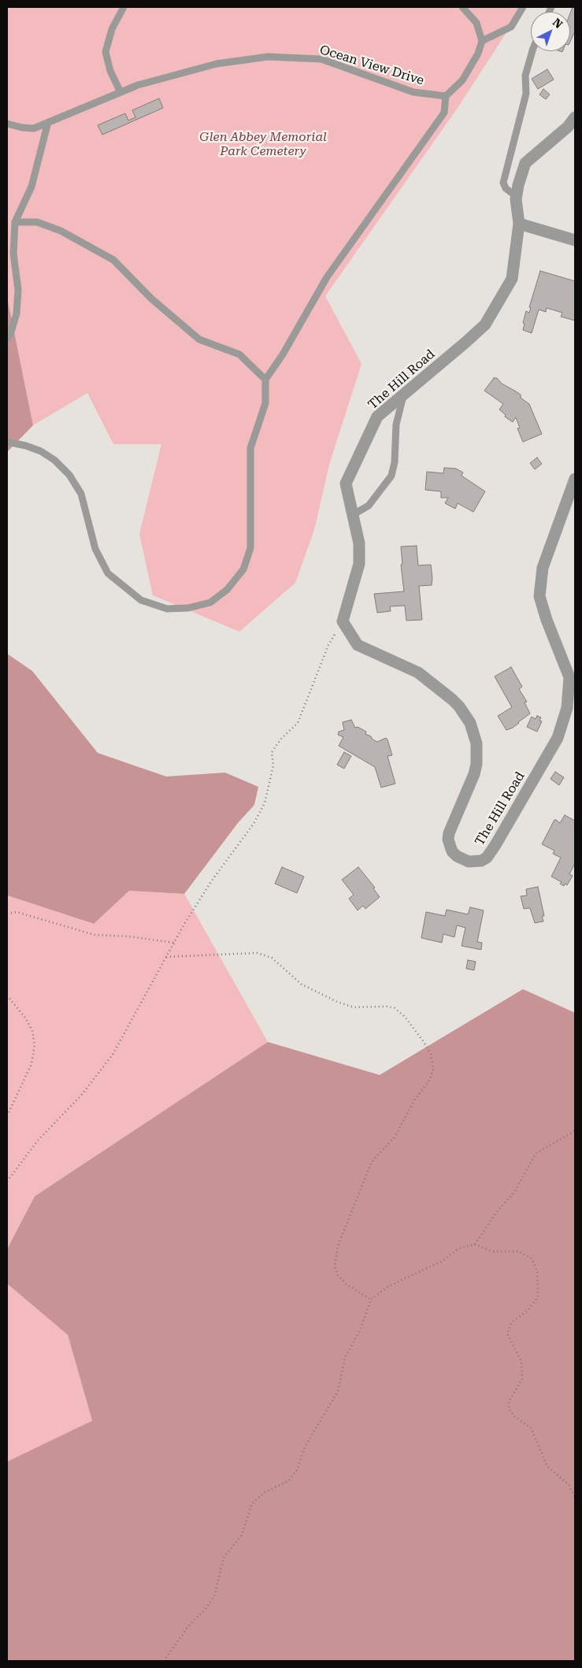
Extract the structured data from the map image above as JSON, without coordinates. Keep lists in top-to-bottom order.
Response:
{
  "streets": {
    "street": ["The Hill Road"],
    "lane": ["Ocean View Drive"]
  },
  "parks": ["Glen Abbey Memorial Park Cemetery"],
  "north": "top right"
}
